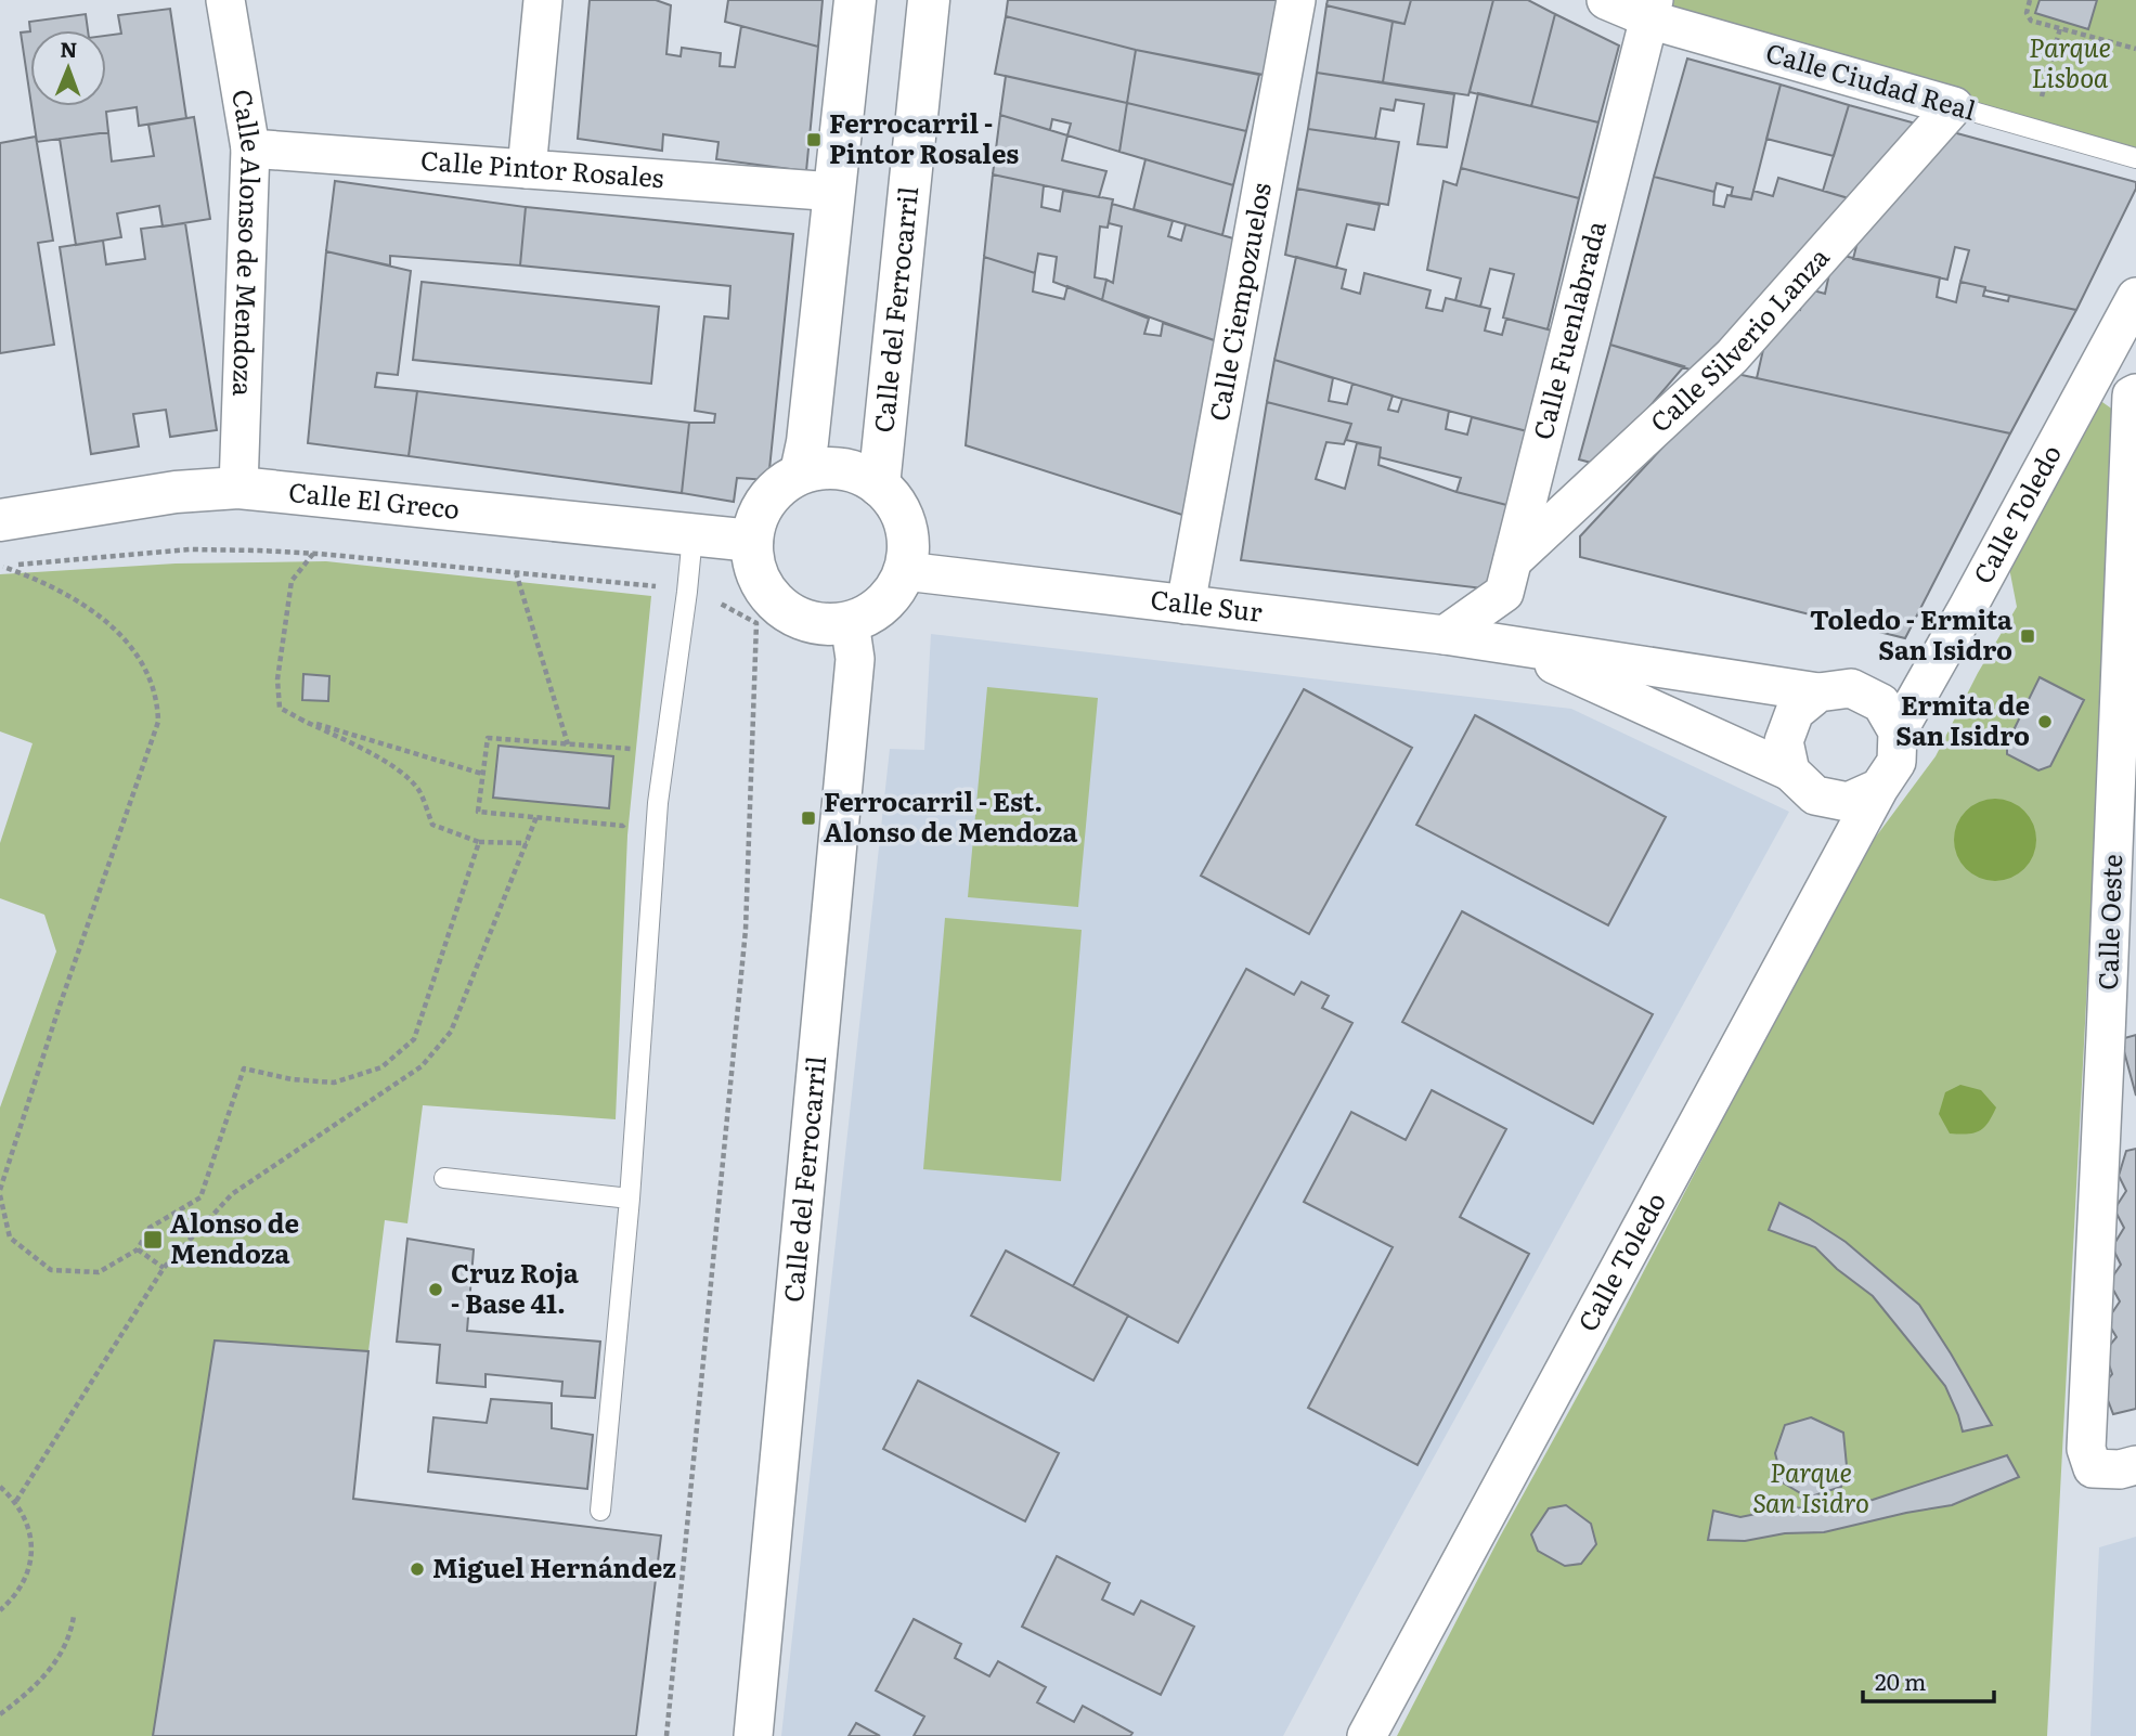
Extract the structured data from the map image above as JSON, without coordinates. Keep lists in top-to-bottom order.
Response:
{
  "streets": {
    "street": [
      "Calle Ciudad Real",
      "Calle Pintor Rosales",
      "Calle Alonso de Mendoza",
      "Calle Ciempozuelos",
      "Calle del Ferrocarril",
      "Calle Fuenlabrada",
      "Calle Silverio Lanza",
      "Calle El Greco",
      "Calle Toledo",
      "Calle Sur",
      "Calle Oeste"
    ]
  },
  "crossings": [
    ["Calle Ciudad Real", "Calle Fuenlabrada"],
    ["Calle Ciudad Real", "Calle Silverio Lanza"],
    ["Calle Pintor Rosales", "Calle Alonso de Mendoza"],
    ["Calle Alonso de Mendoza", "Calle El Greco"],
    ["Calle Ciempozuelos", "Calle Sur"],
    ["Calle del Ferrocarril", "Calle El Greco"],
    ["Calle del Ferrocarril", "Calle Sur"],
    ["Calle Fuenlabrada", "Calle Silverio Lanza"],
    ["Calle Fuenlabrada", "Calle Sur"],
    ["Calle El Greco", "Calle Sur"],
    ["Calle Toledo", "Calle Sur"],
    ["Calle Toledo", "Calle Oeste"]
  ],
  "parks": ["Parque Lisboa", "Parque San Isidro"],
  "places": {
    "transit": [
      "Ferrocarril - Pintor Rosales",
      "Toledo - Ermita San Isidro",
      "Ferrocarril - Est. Alonso de Mendoza",
      "Alonso de Mendoza"
    ],
    "other": ["Ermita de San Isidro", "Cruz Roja - Base 41.", "Miguel Hernández"]
  },
  "scale_bar": "20 m",
  "north": "top"
}
